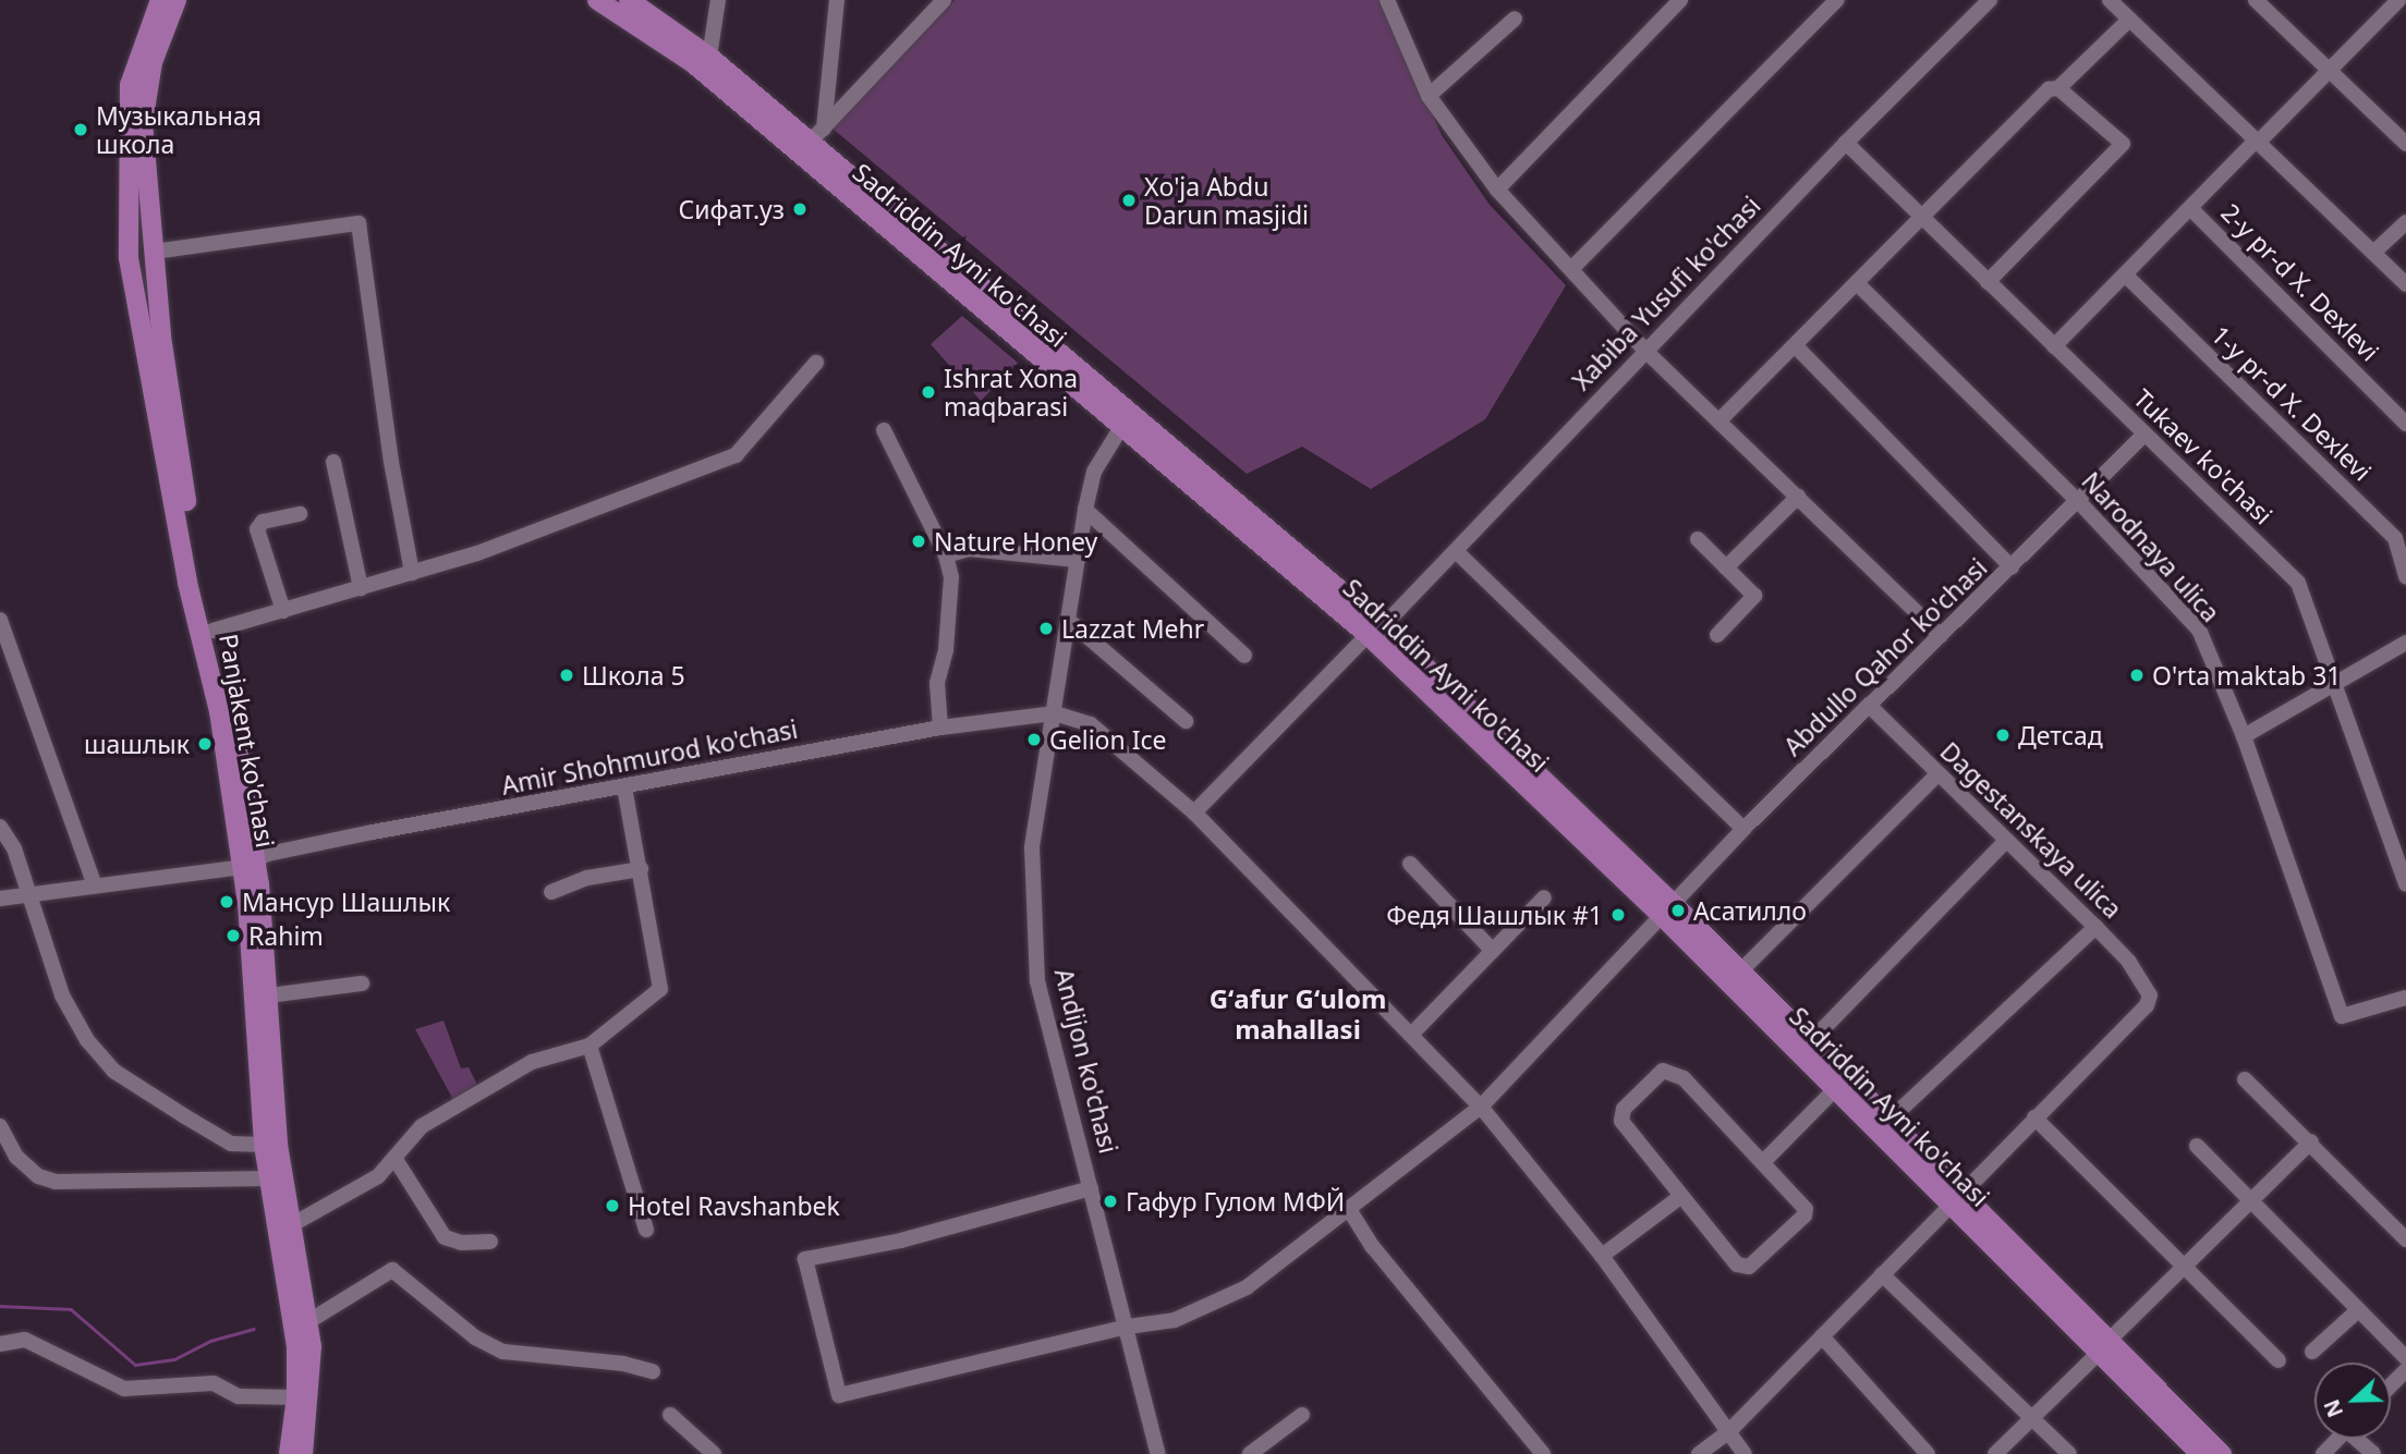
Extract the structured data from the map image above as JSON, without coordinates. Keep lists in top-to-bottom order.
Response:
{
  "streets": {
    "main road": ["Sadriddin Ayni ko'chasi", "Panjakent ko'chasi"],
    "street": [
      "2-y pr-d X. Dexlevi",
      "Xabiba Yusufi ko'chasi",
      "1-y pr-d X. Dexlevi",
      "Tukaev ko'chasi",
      "Narodnaya ulica",
      "Abdullo Qahor ko'chasi",
      "Amir Shohmurod ko'chasi",
      "Dagestanskaya ulica",
      "Andijon ko'chasi"
    ]
  },
  "crossings": [
    ["Sadriddin Ayni ko'chasi", "Xabiba Yusufi ko'chasi"],
    ["Sadriddin Ayni ko'chasi", "Abdullo Qahor ko'chasi"],
    ["Sadriddin Ayni ko'chasi", "Andijon ko'chasi"],
    ["Xabiba Yusufi ko'chasi", "Tukaev ko'chasi"],
    ["Tukaev ko'chasi", "Abdullo Qahor ko'chasi"],
    ["Narodnaya ulica", "Abdullo Qahor ko'chasi"],
    ["Abdullo Qahor ko'chasi", "Dagestanskaya ulica"],
    ["Abdullo Qahor ko'chasi", "Andijon ko'chasi"],
    ["Panjakent ko'chasi", "Amir Shohmurod ko'chasi"],
    ["Amir Shohmurod ko'chasi", "Andijon ko'chasi"]
  ],
  "districts": ["Gʻafur Gʻulom mahallasi"],
  "places": [
    "Музыкальная школа",
    "Xo'ja Abdu Darun masjidi",
    "Сифат.уз",
    "Ishrat Хоnа mаqbаrasi",
    "Nature Honey",
    "Lazzat Mehr",
    "Школа 5",
    "O'rta maktab 31",
    "Детсад",
    "Gelion Ice",
    "шашлык",
    "Мансур Шашлык",
    "Асатилло",
    "Федя Шашлык #1",
    "Rahim",
    "Гафур Гулом МФЙ",
    "Hotel Ravshanbek"
  ],
  "north": "left"
}
